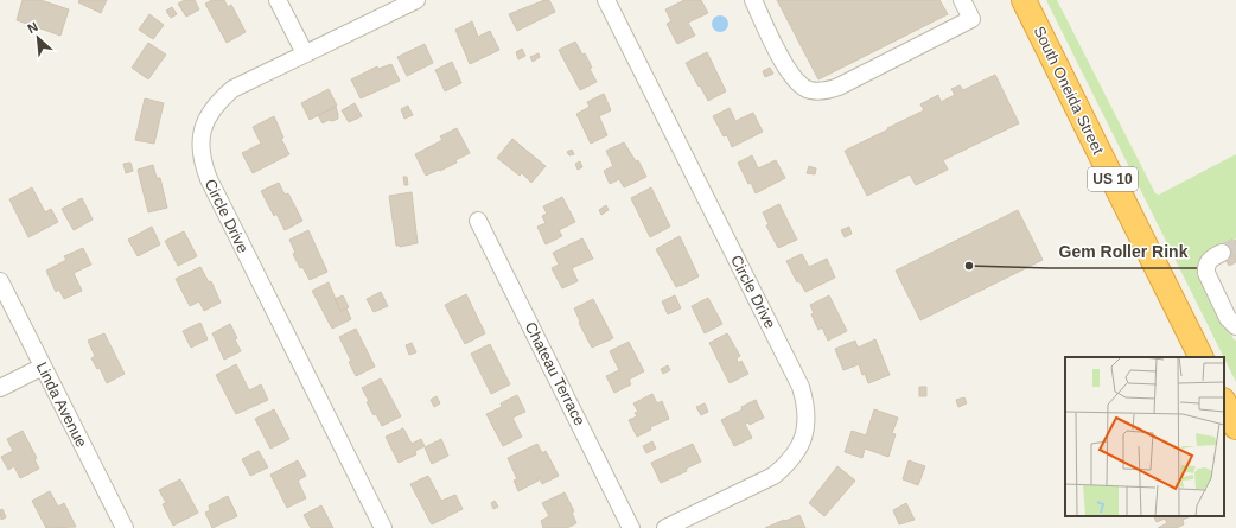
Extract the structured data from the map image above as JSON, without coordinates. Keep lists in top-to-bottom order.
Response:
{
  "streets": {
    "highway": ["South Oneida Street", "US 10"],
    "street": ["Circle Drive", "Chateau Terrace", "Linda Avenue"]
  },
  "places": ["Gem Roller Rink"],
  "north": "top left"
}
